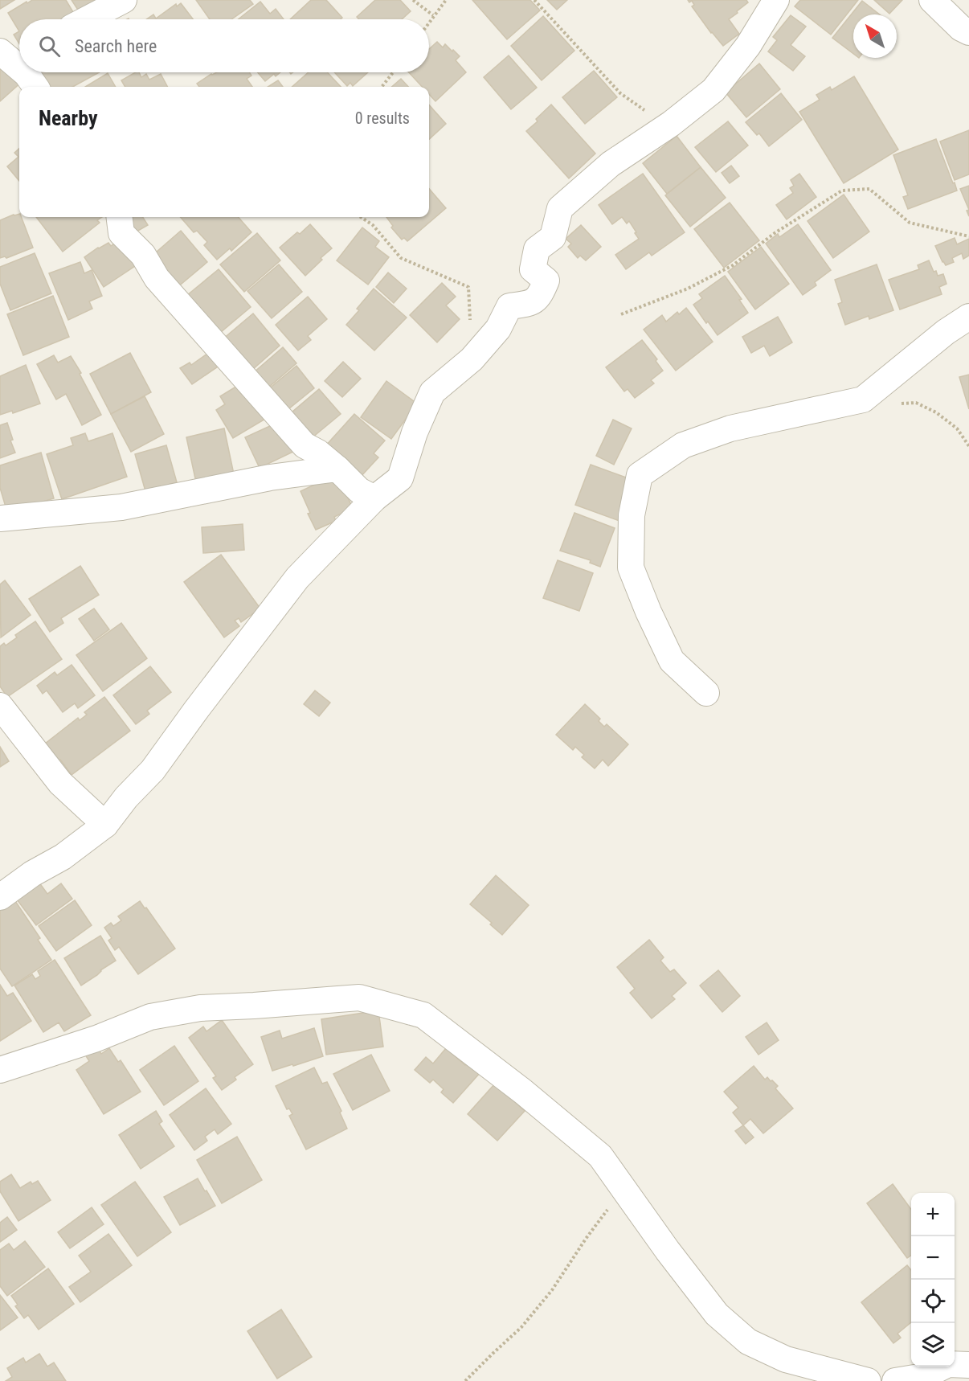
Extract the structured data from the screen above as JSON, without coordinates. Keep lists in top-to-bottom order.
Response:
{
  "north": "top left",
  "page": {
    "search": "Search here",
    "heading": ["Nearby", "0 results"],
    "map_buttons": ["+", "−"]
  }
}
